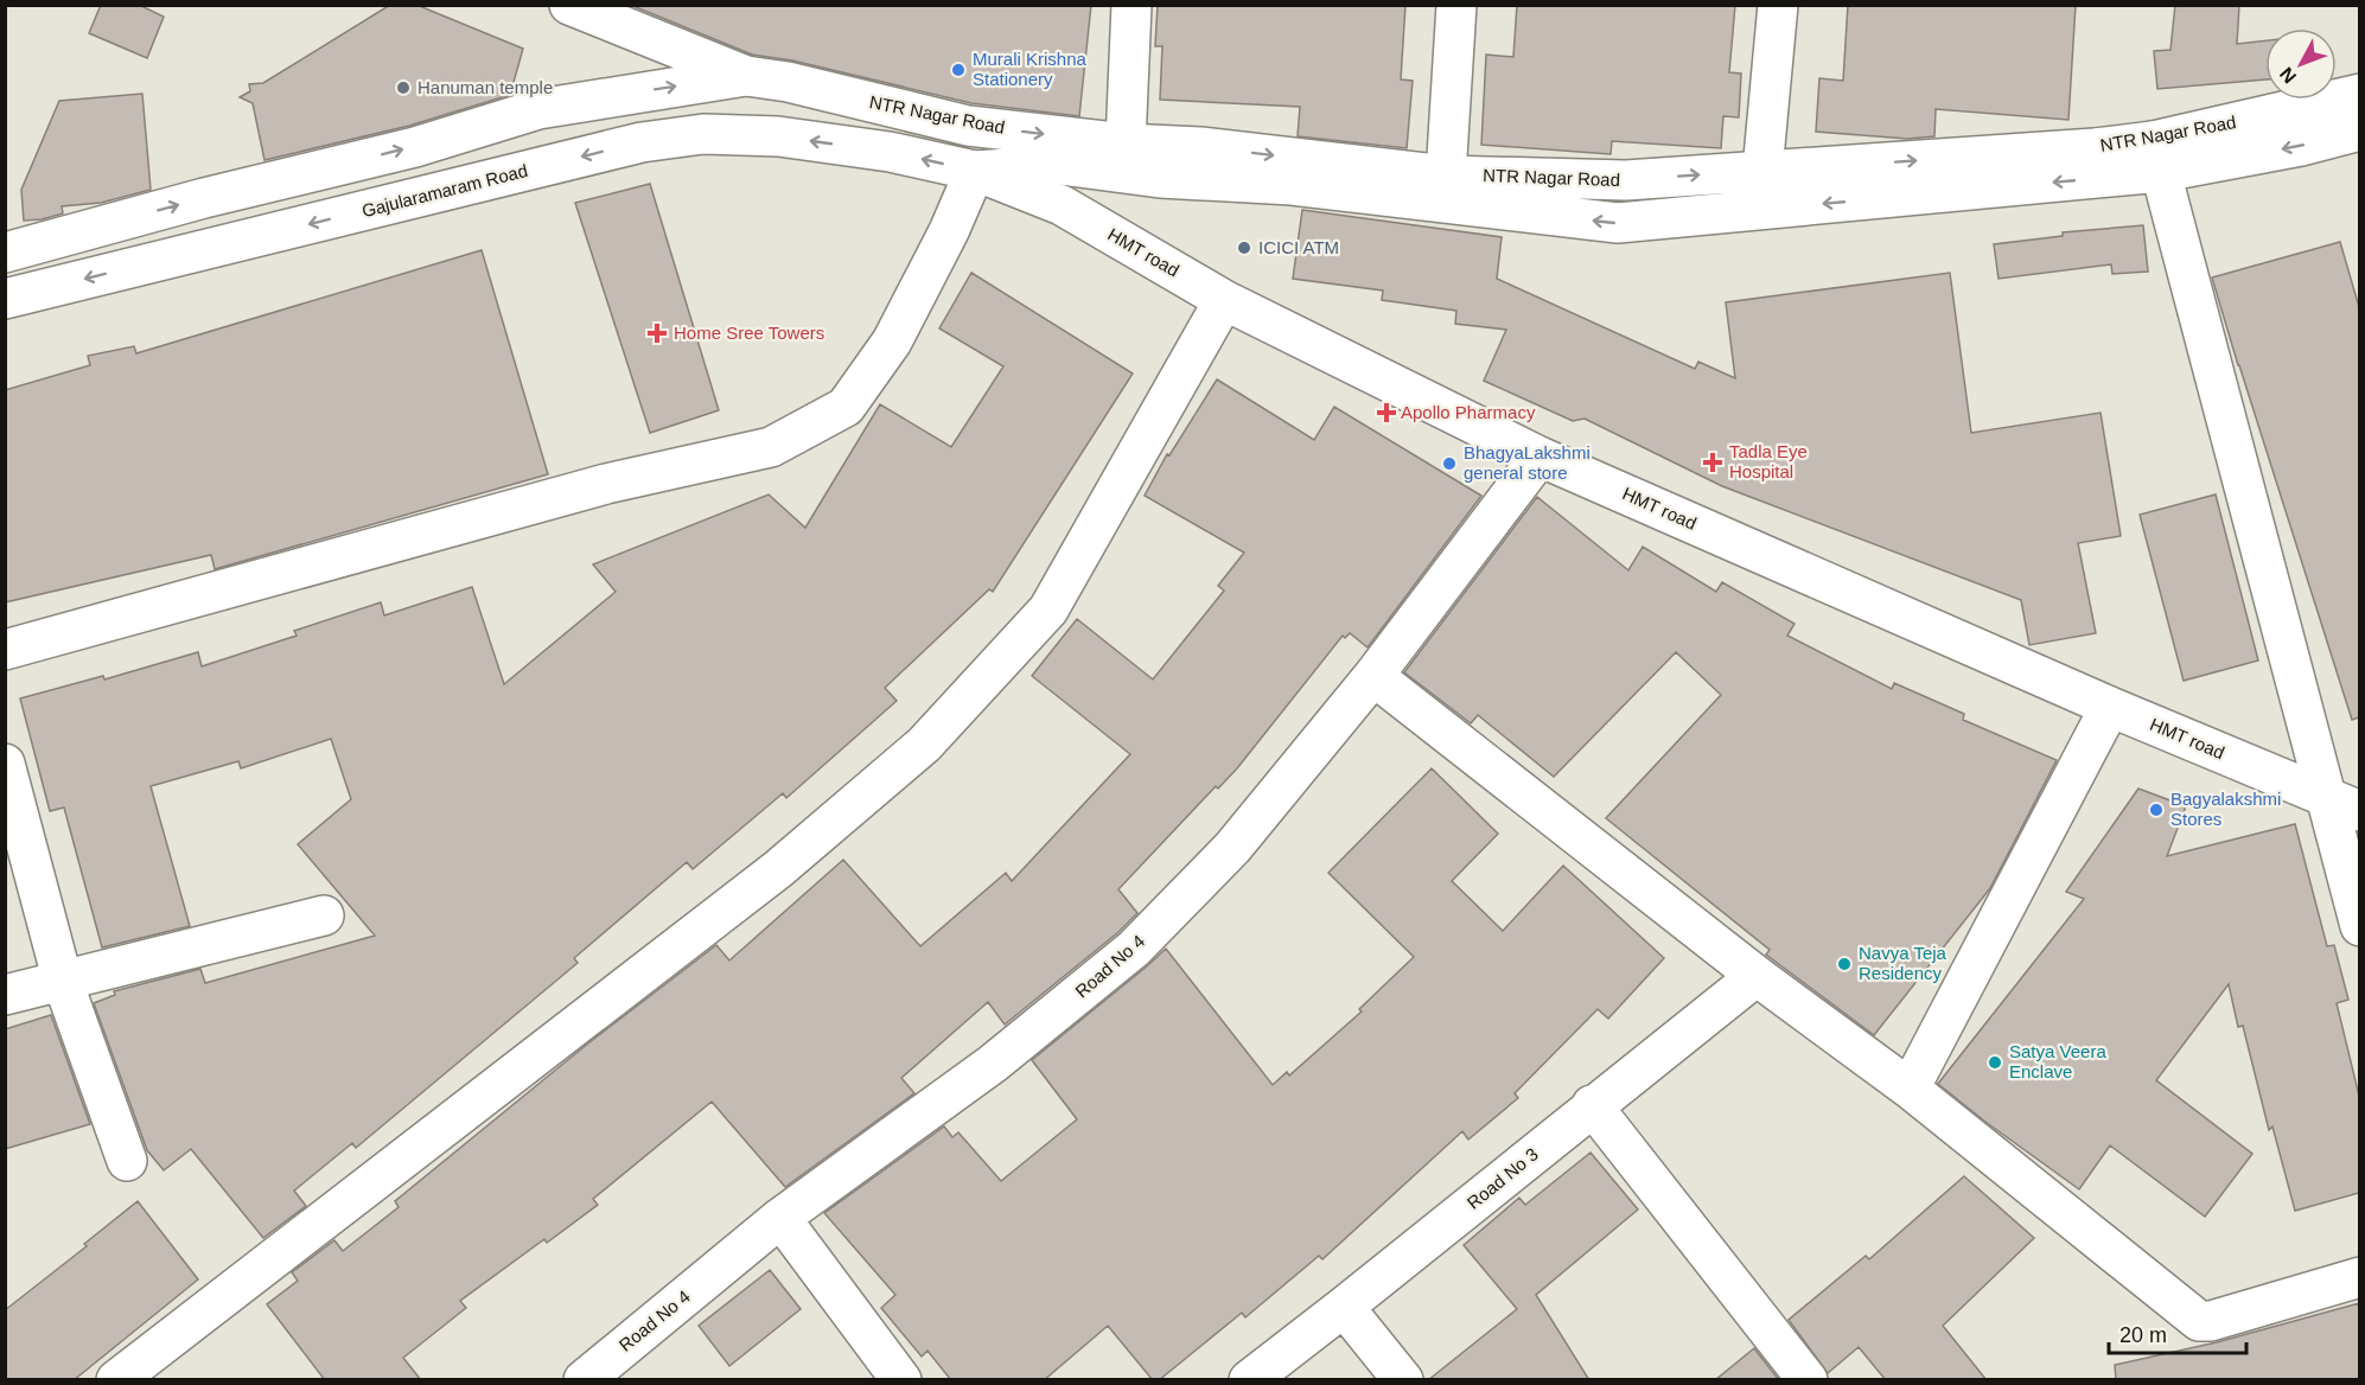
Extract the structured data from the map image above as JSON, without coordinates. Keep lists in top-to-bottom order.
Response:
{
  "streets": {
    "street": [
      "NTR Nagar Road",
      "Gajularamaram Road",
      "HMT road",
      "Road No 4",
      "Road No 3"
    ]
  },
  "crossings": [
    ["NTR Nagar Road", "Gajularamaram Road"],
    ["NTR Nagar Road", "HMT road"],
    ["Gajularamaram Road", "HMT road"],
    ["HMT road", "Road No 4"]
  ],
  "places": {
    "other": [
      "Murali Krishna Stationery",
      "Hanuman temple",
      "ICICI ATM",
      "BhagyaLakshmi general store",
      "Bagyalakshmi Stores",
      "Navya Teja Residency",
      "Satya Veera Enclave"
    ],
    "health": ["Home Sree Towers", "Apollo Pharmacy", "Tadla Eye Hospital"]
  },
  "scale_bar": "20 m",
  "north": "bottom left"
}
